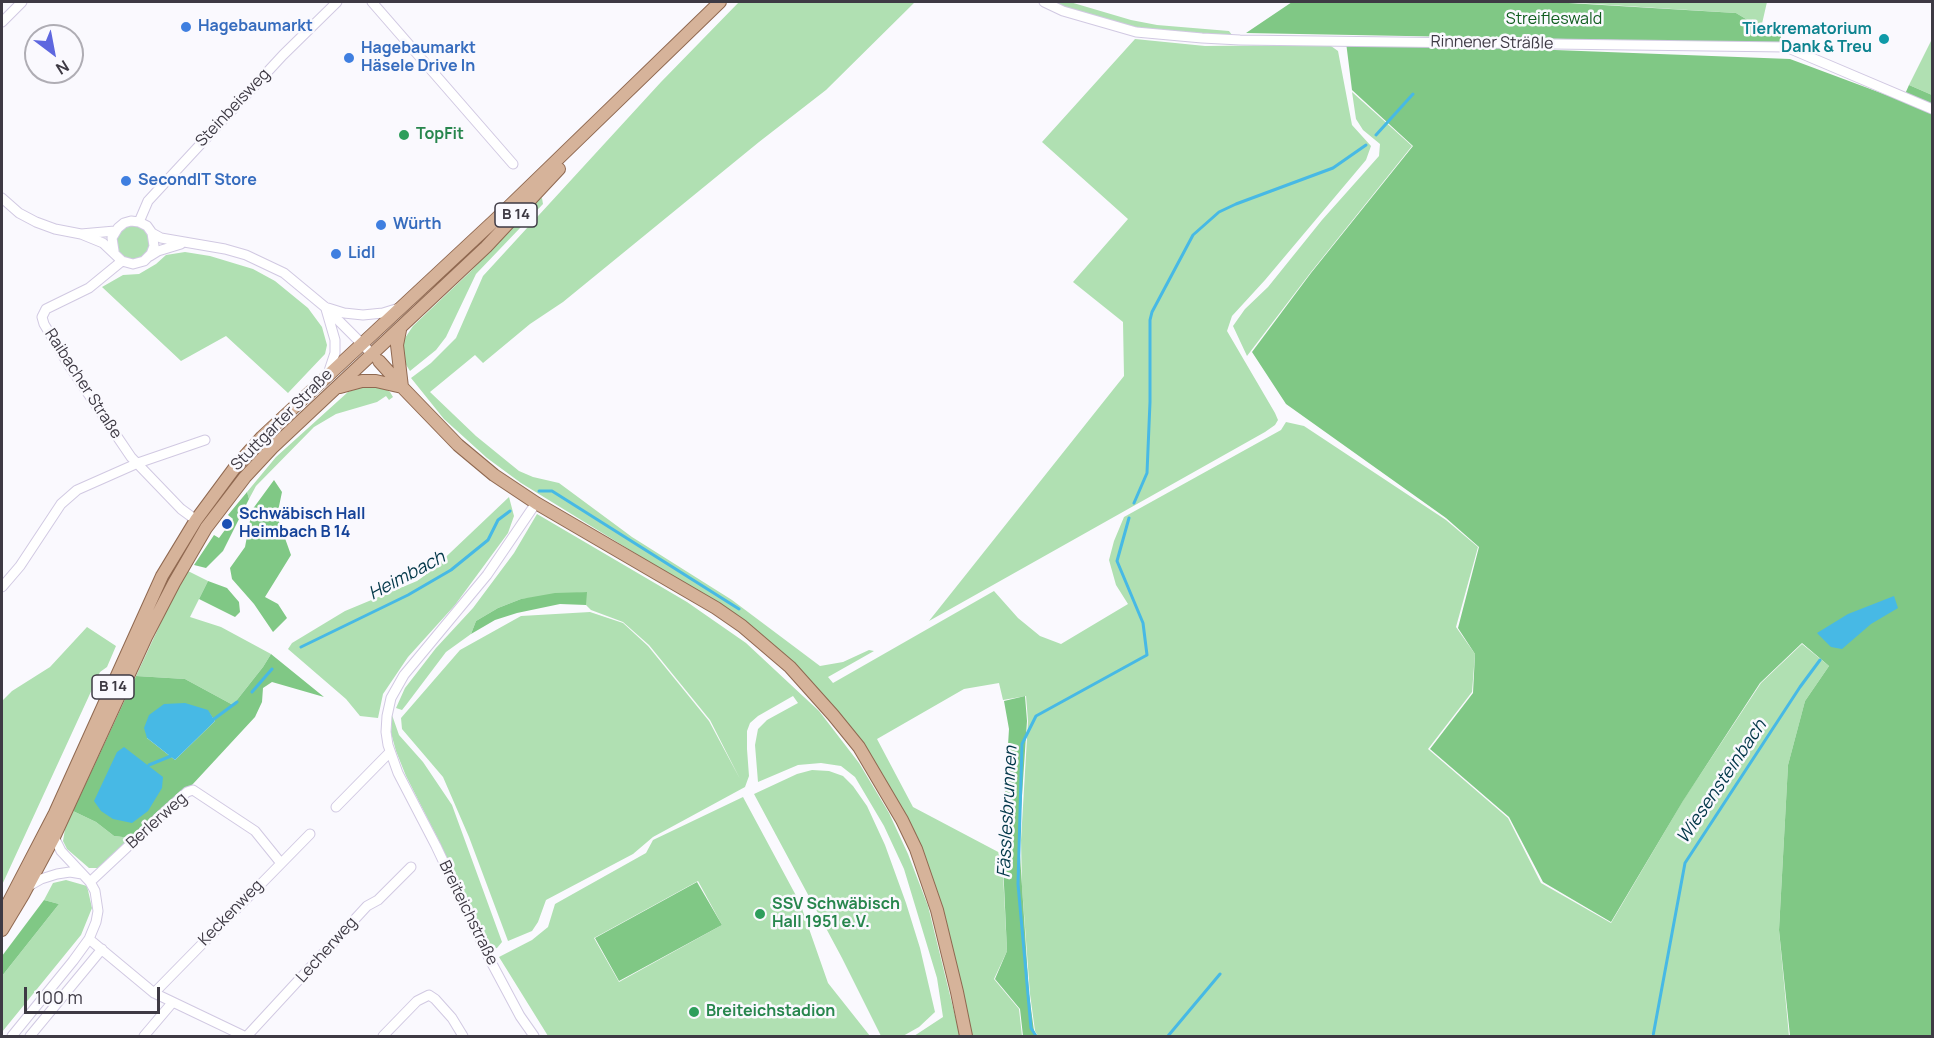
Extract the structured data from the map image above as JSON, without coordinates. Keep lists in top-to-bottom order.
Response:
{
  "streets": {
    "main road": ["B 14", "Stuttgarter Straße"],
    "street": [
      "Rinnener Sträßle",
      "Steinbeisweg",
      "Raibacher Straße",
      "Berlerweg",
      "Keckenweg",
      "Breiteichstraße",
      "Lecherweg"
    ]
  },
  "crossings": [
    ["Steinbeisweg", "Raibacher Straße"],
    ["Raibacher Straße", "Stuttgarter Straße"],
    ["Berlerweg", "Keckenweg"]
  ],
  "water": ["Heimbach", "Wiesensteinbach", "Fässlesbrunnen"],
  "parks": ["Streifleswald"],
  "places": [
    "Hagebaumarkt",
    "Tierkrematorium Dank & Treu",
    "Hagebaumarkt Häsele Drive In",
    "TopFit",
    "SecondIT Store",
    "Würth",
    "Lidl",
    "Schwäbisch Hall Heimbach B 14",
    "SSV Schwäbisch Hall 1951 e.V.",
    "Breiteichstadion"
  ],
  "scale_bar": "100 m",
  "north": "bottom right"
}
